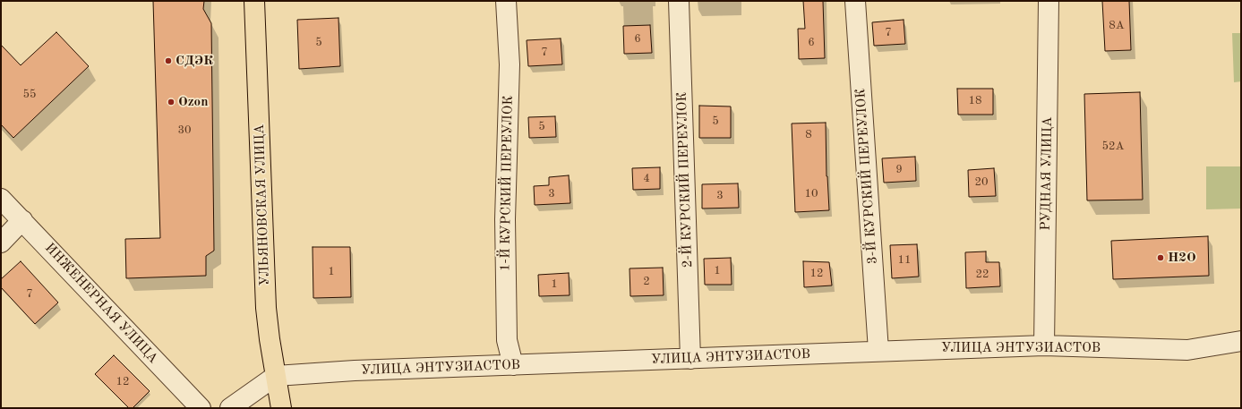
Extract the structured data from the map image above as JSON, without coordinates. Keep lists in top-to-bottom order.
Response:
{
  "streets": {
    "main road": ["УЛЬЯНОВСКАЯ УЛИЦА"],
    "street": [
      "РУДНАЯ УЛИЦА",
      "3-Й КУРСКИЙ ПЕРЕУЛОК",
      "2-Й КУРСКИЙ ПЕРЕУЛОК",
      "1-Й КУРСКИЙ ПЕРЕУЛОК",
      "ИНЖЕНЕРНАЯ УЛИЦА",
      "УЛИЦА ЭНТУЗИАСТОВ"
    ]
  },
  "crossings": [
    ["РУДНАЯ УЛИЦА", "УЛИЦА ЭНТУЗИАСТОВ"],
    ["3-Й КУРСКИЙ ПЕРЕУЛОК", "УЛИЦА ЭНТУЗИАСТОВ"],
    ["2-Й КУРСКИЙ ПЕРЕУЛОК", "УЛИЦА ЭНТУЗИАСТОВ"],
    ["1-Й КУРСКИЙ ПЕРЕУЛОК", "УЛИЦА ЭНТУЗИАСТОВ"],
    ["УЛЬЯНОВСКАЯ УЛИЦА", "УЛИЦА ЭНТУЗИАСТОВ"]
  ],
  "places": ["СДЭК", "Ozon", "H2O"],
  "house_numbers": [
    "8А",
    "7",
    "6",
    "5",
    "6",
    "7",
    "55",
    "18",
    "5",
    "5",
    "30",
    "8",
    "52А",
    "9",
    "4",
    "20",
    "3",
    "10",
    "3",
    "11",
    "1",
    "1",
    "12",
    "22",
    "2",
    "1",
    "7",
    "12"
  ]
}
